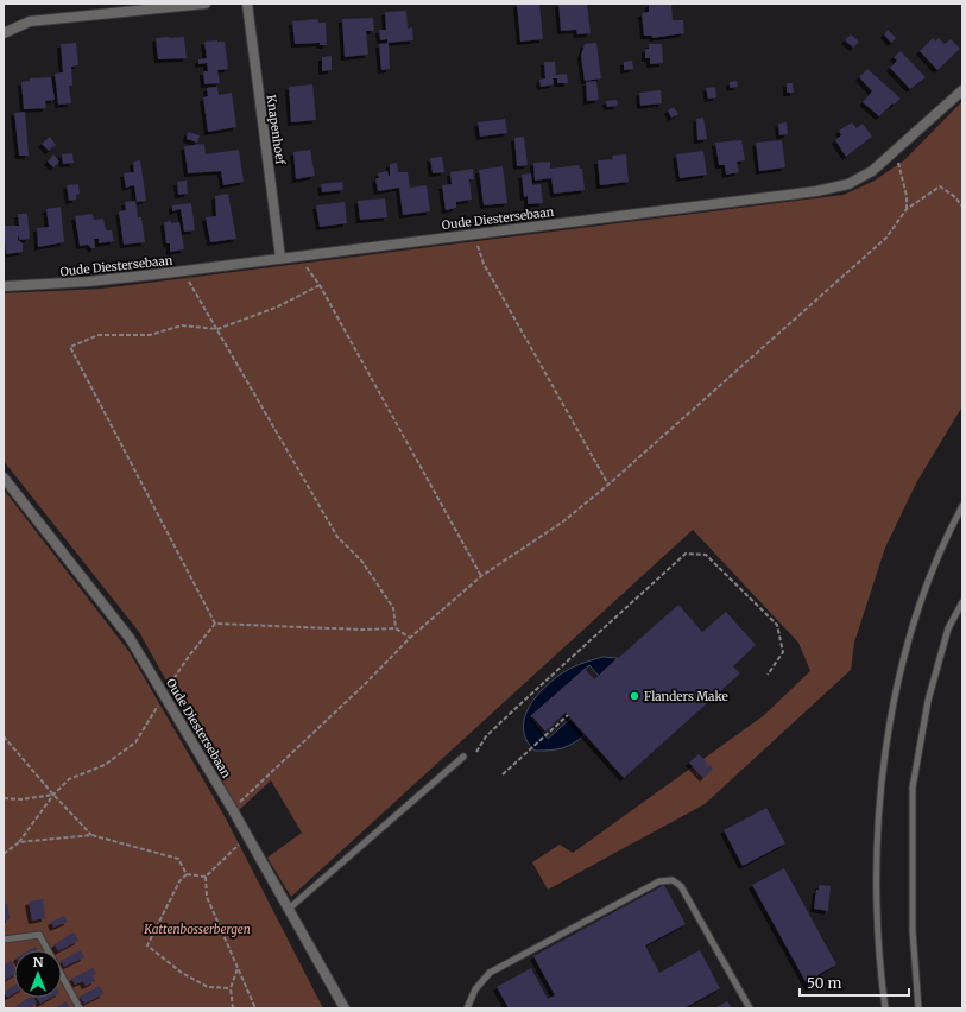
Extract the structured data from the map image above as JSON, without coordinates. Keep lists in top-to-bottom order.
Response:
{
  "streets": {
    "street": ["Knapenhoef", "Oude Diestersebaan"]
  },
  "crossings": [
    ["Knapenhoef", "Oude Diestersebaan"]
  ],
  "parks": ["Kattenbosserbergen"],
  "places": ["Flanders Make"],
  "scale_bar": "50 m",
  "north": "top"
}
